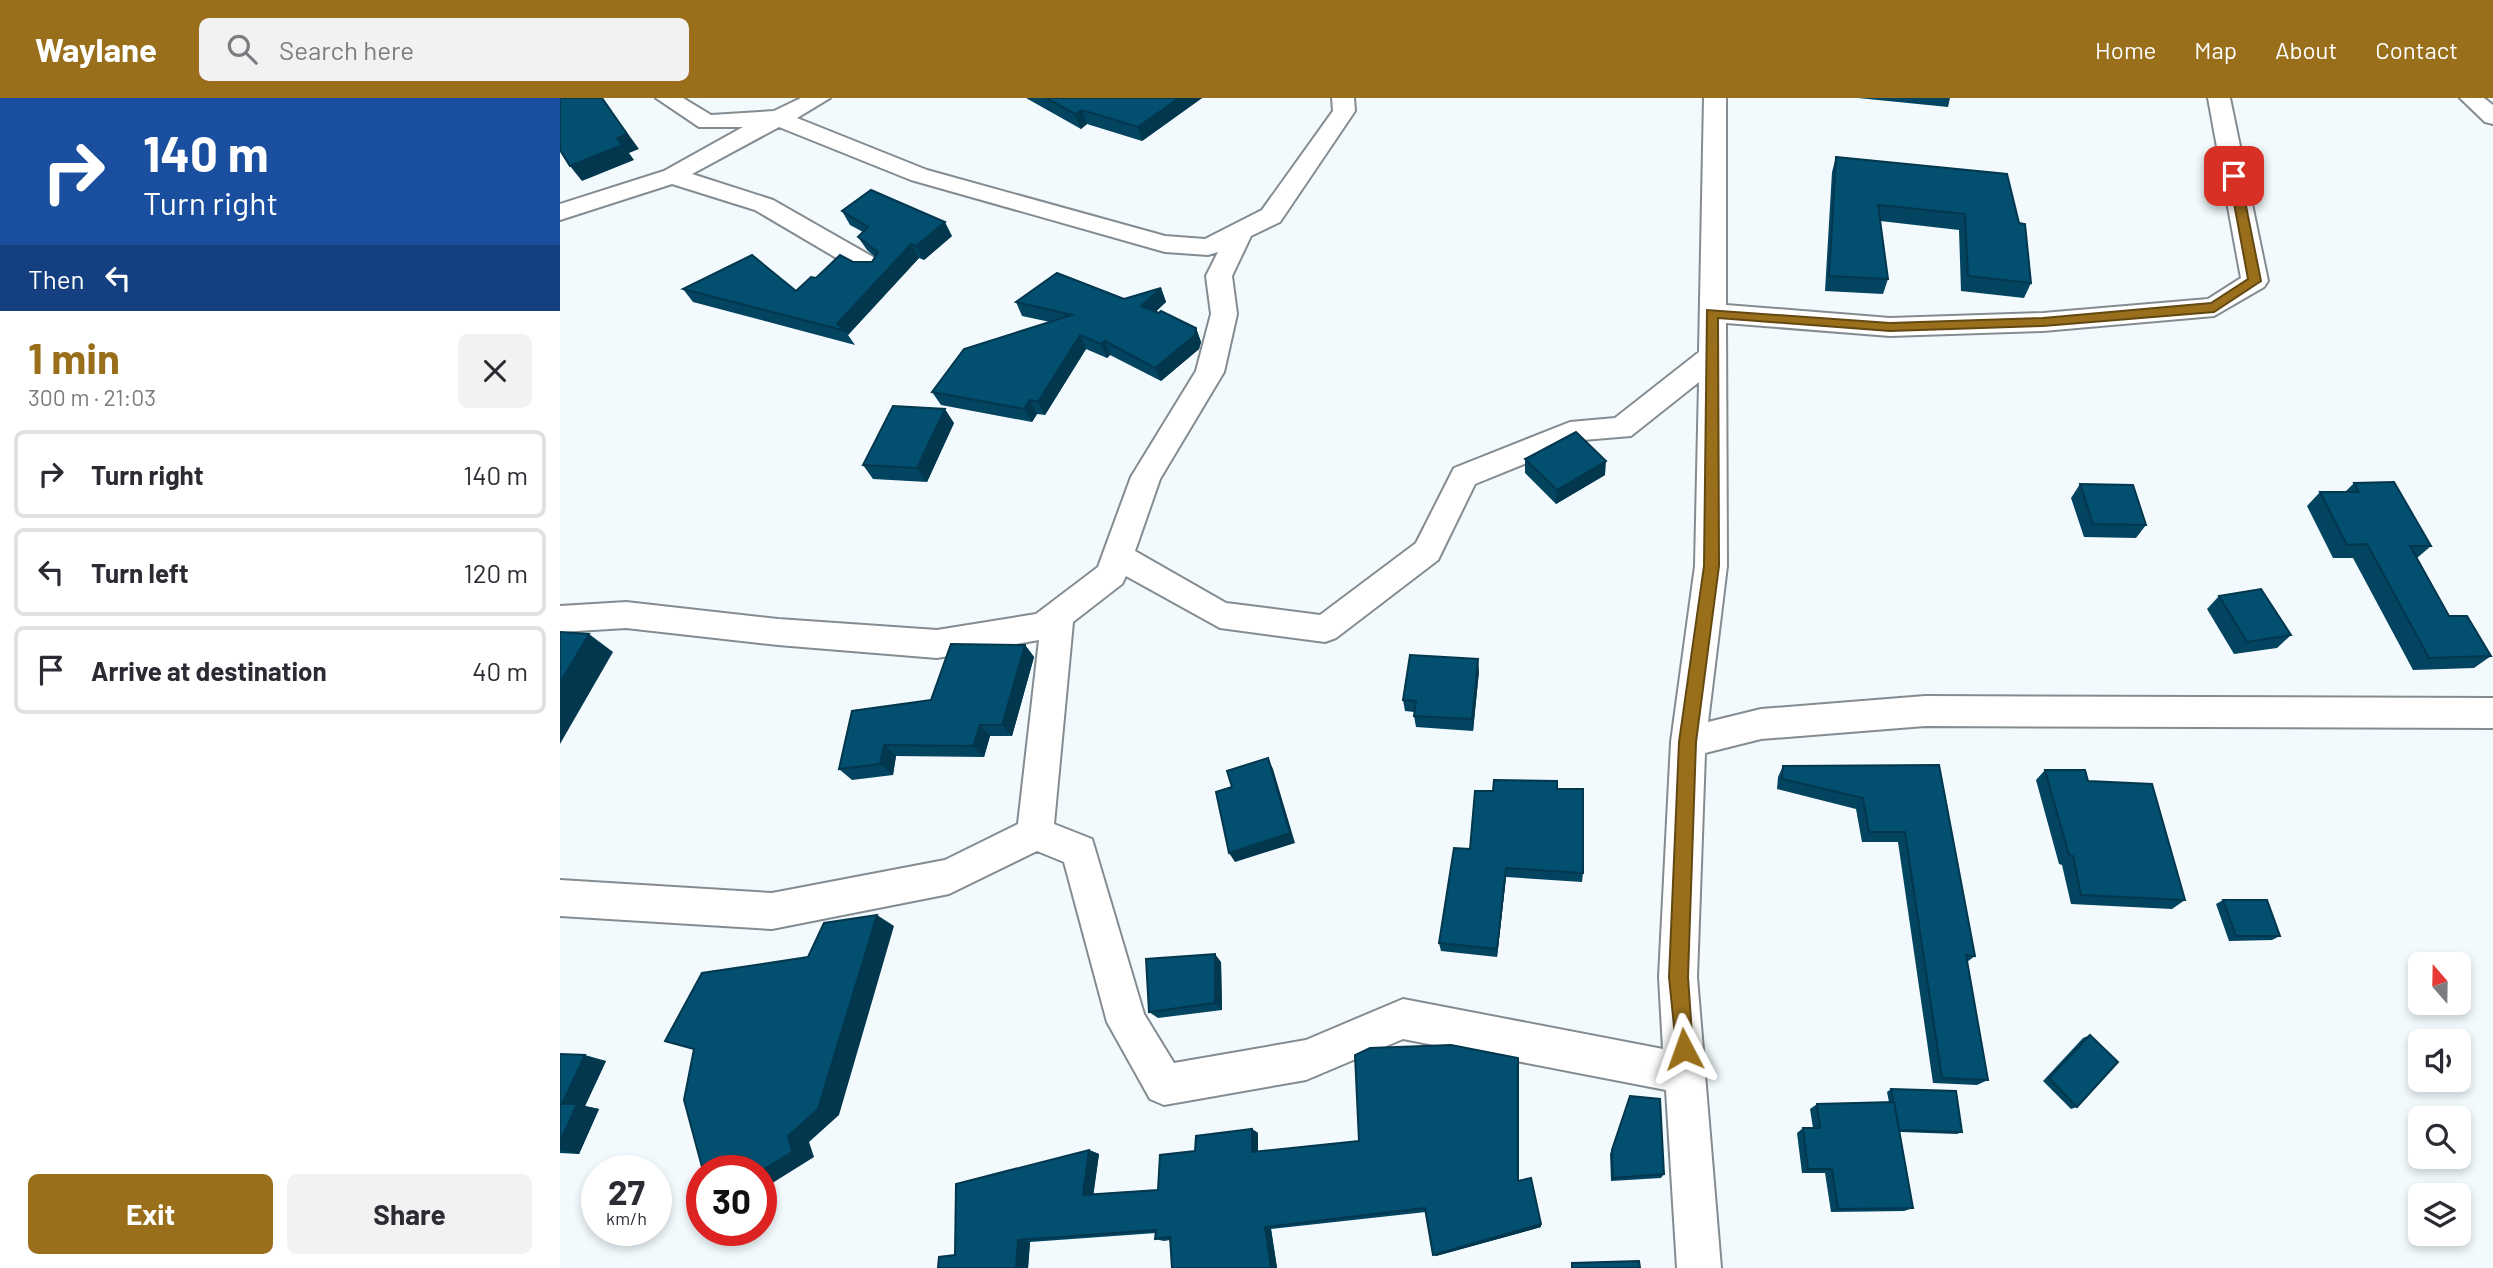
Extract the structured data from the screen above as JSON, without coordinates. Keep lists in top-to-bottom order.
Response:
{
  "north": "top",
  "page": {
    "header": "Waylane",
    "search": "Search here",
    "nav": [
      "Home",
      "Map",
      "About",
      "Contact"
    ],
    "turn": ["140 m", "Turn right"],
    "then": "Then",
    "heading": ["1 min", "300 m · 21:03"],
    "list": [
      {
        "name": "Turn right",
        "value": "140 m"
      },
      {
        "name": "Turn left",
        "value": "120 m"
      },
      {
        "name": "Arrive at destination",
        "value": "40 m"
      }
    ],
    "speed": "27 km/h",
    "limit": "30",
    "buttons": ["Exit", "Share"]
  }
}
